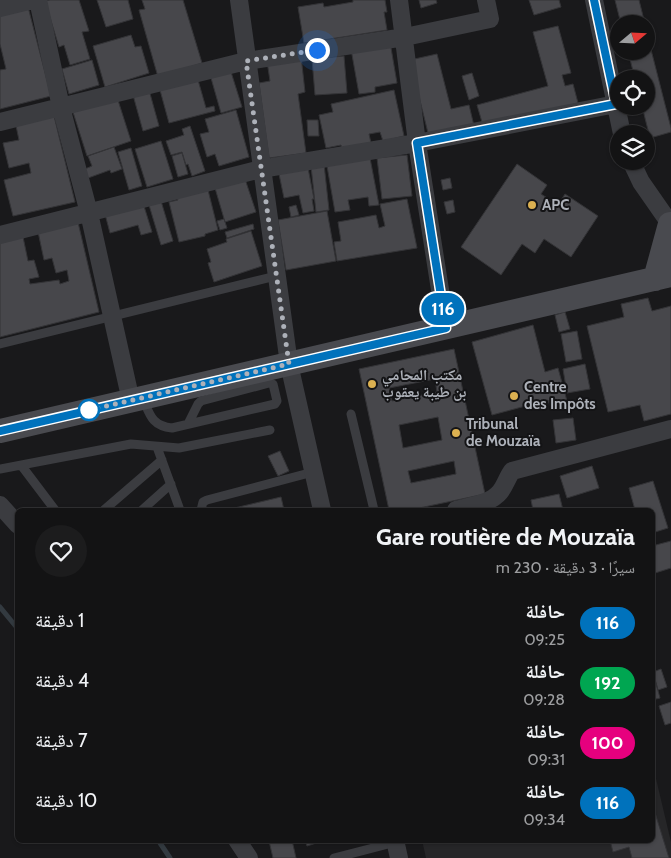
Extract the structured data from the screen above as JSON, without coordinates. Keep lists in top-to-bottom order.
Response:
{
  "places": [
    "APC",
    "مكتب المحامي بن طيبة يعقوب",
    "Centre des Impôts",
    "Tribunal de Mouzaïa"
  ],
  "lines": ["bus line 116"],
  "north": "right",
  "page": {
    "on_map": "116",
    "heading": ["Gare routière de Mouzaïa", "سيرًا · 3 دقيقة · 230 m"],
    "list": [
      {
        "mark": "116",
        "name": "حافلة",
        "note": "09:25",
        "value": "1 دقيقة"
      },
      {
        "mark": "192",
        "name": "حافلة",
        "note": "09:28",
        "value": "4 دقيقة"
      },
      {
        "mark": "100",
        "name": "حافلة",
        "note": "09:31",
        "value": "7 دقيقة"
      },
      {
        "mark": "116",
        "name": "حافلة",
        "note": "09:34",
        "value": "10 دقيقة"
      }
    ]
  }
}
